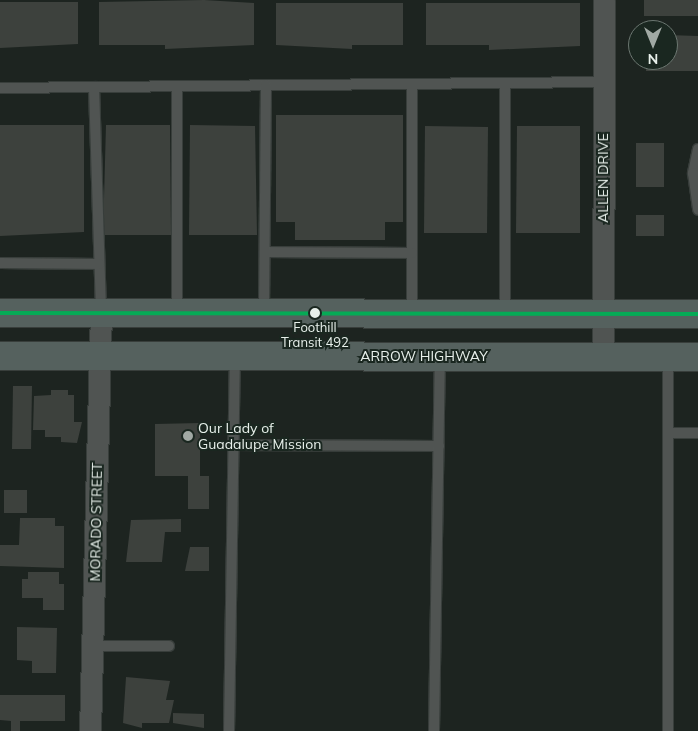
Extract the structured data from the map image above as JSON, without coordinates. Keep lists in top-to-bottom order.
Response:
{
  "streets": {
    "main road": ["ARROW HIGHWAY"],
    "street": ["ALLEN DRIVE", "MORADO STREET"]
  },
  "crossings": [
    ["ALLEN DRIVE", "ARROW HIGHWAY"],
    ["ARROW HIGHWAY", "MORADO STREET"]
  ],
  "places": ["Foothill Transit 492", "Our Lady of Guadalupe Mission"],
  "lines": ["transit line 492"],
  "north": "bottom"
}
